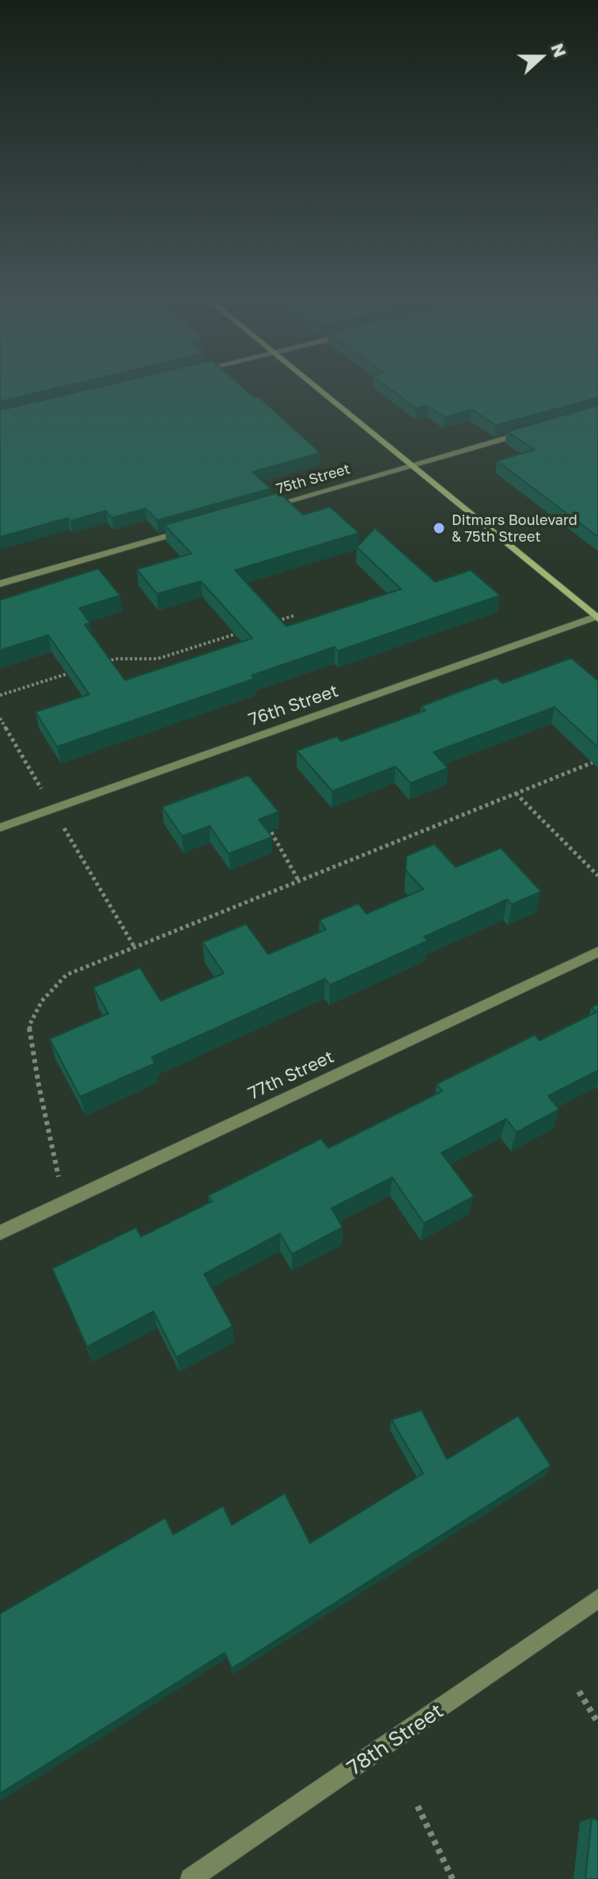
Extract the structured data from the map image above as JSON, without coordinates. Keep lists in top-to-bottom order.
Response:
{
  "streets": {
    "street": [
      "75th Street",
      "76th Street",
      "77th Street",
      "78th Street"
    ]
  },
  "places": ["Ditmars Boulevard & 75th Street"],
  "north": "right"
}
